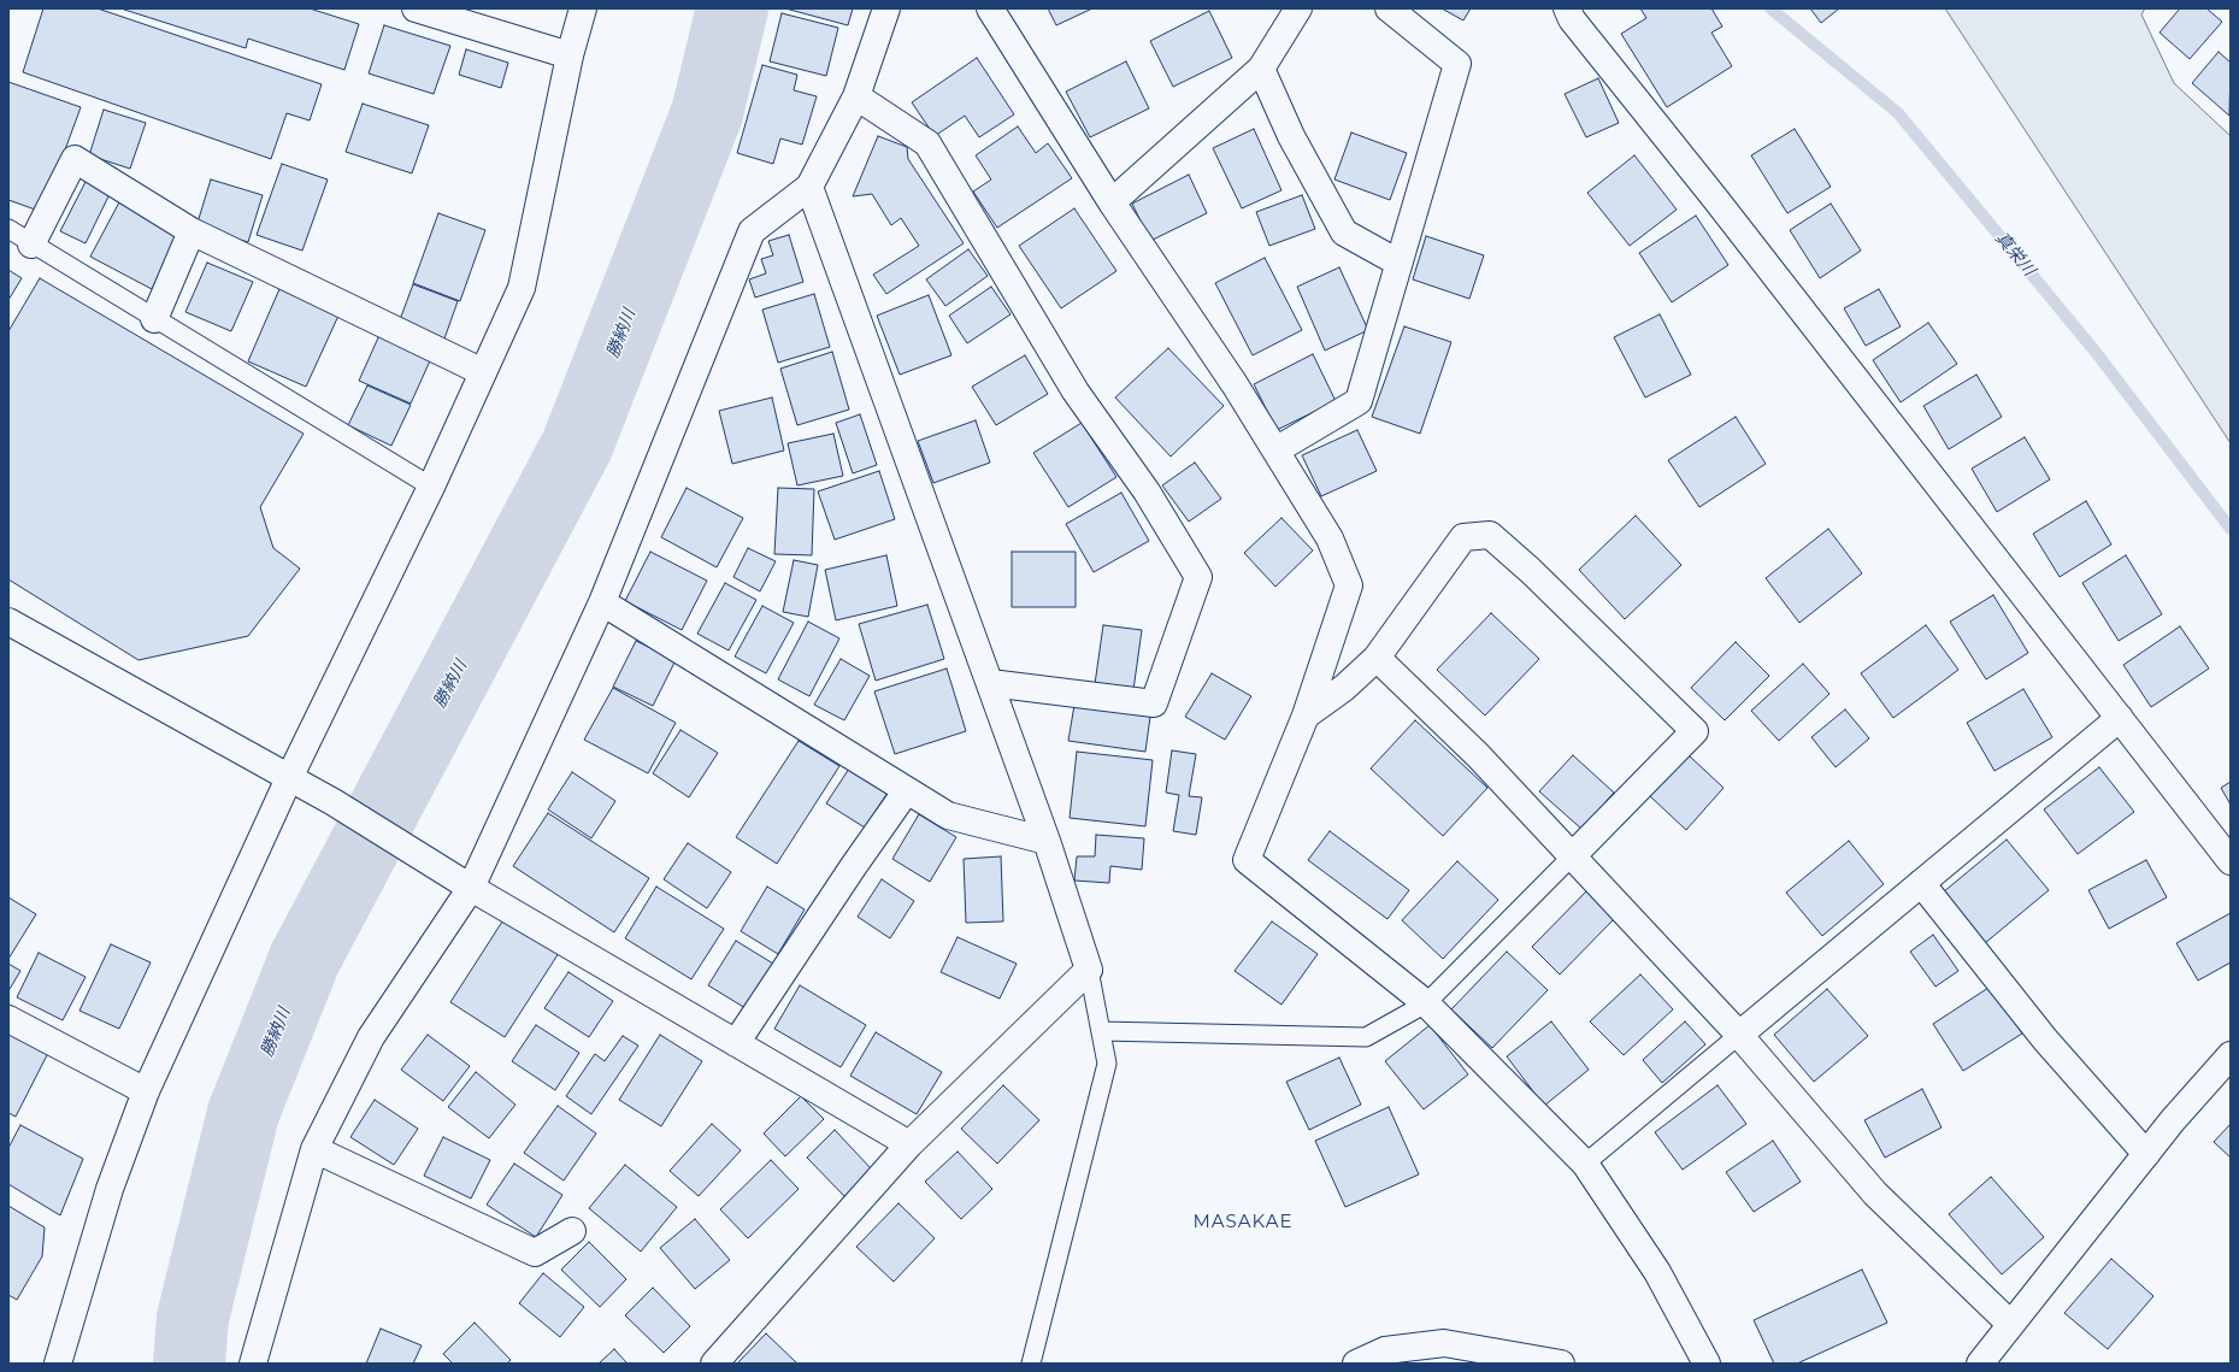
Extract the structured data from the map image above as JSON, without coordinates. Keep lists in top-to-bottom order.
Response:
{
  "districts": ["MASAKAE"],
  "water": ["真栄川", "勝納川"]
}
